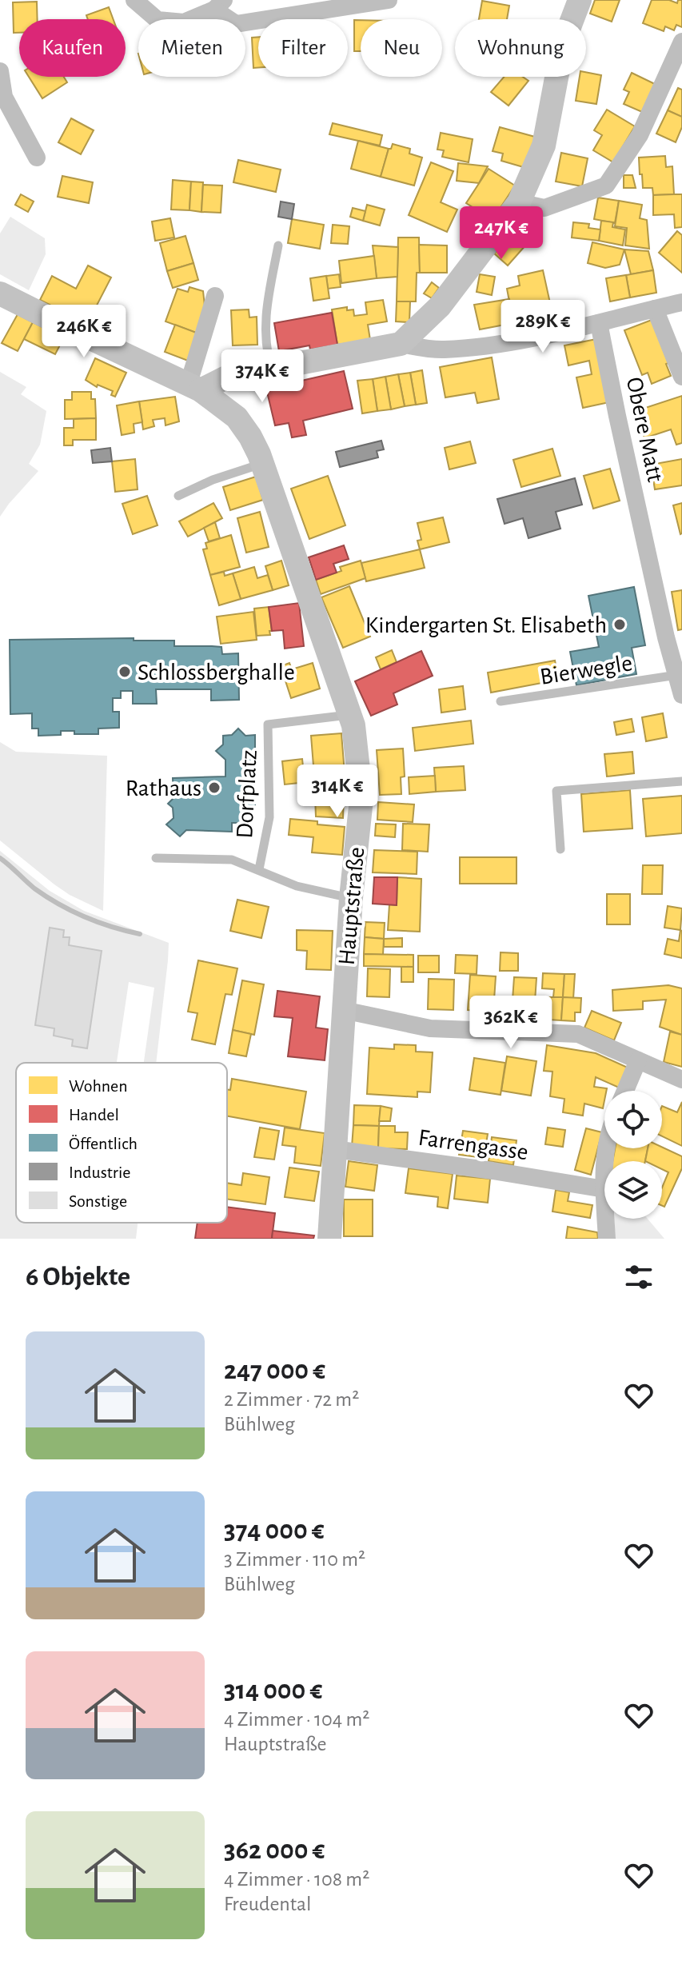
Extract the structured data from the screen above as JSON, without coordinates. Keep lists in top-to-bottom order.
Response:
{
  "streets": {
    "street": ["Obere Matt", "Hauptstraße", "Farrengasse"],
    "lane": ["Bierwegle", "Dorfplatz"]
  },
  "crossings": [
    ["Obere Matt", "Bierwegle"],
    ["Dorfplatz", "Hauptstraße"],
    ["Hauptstraße", "Farrengasse"]
  ],
  "places": ["Kindergarten St. Elisabeth", "Schlossberghalle", "Rathaus"],
  "legend": [
    "Wohnen",
    "Handel",
    "Öffentlich",
    "Industrie",
    "Sonstige"
  ],
  "page": {
    "chip": [
      "Kaufen",
      "Mieten",
      "Filter",
      "Neu",
      "Wohnung"
    ],
    "price": [
      "247K €",
      "289K €",
      "246K €",
      "374K €",
      "314K €",
      "362K €"
    ],
    "heading": "6 Objekte",
    "list": [
      {
        "name": "247 000 €",
        "note": "2 Zimmer · 72 m² · Bühlweg"
      },
      {
        "name": "374 000 €",
        "note": "3 Zimmer · 110 m² · Bühlweg"
      },
      {
        "name": "314 000 €",
        "note": "4 Zimmer · 104 m² · Hauptstraße"
      },
      {
        "name": "362 000 €",
        "note": "4 Zimmer · 108 m² · Freudental"
      }
    ]
  }
}
